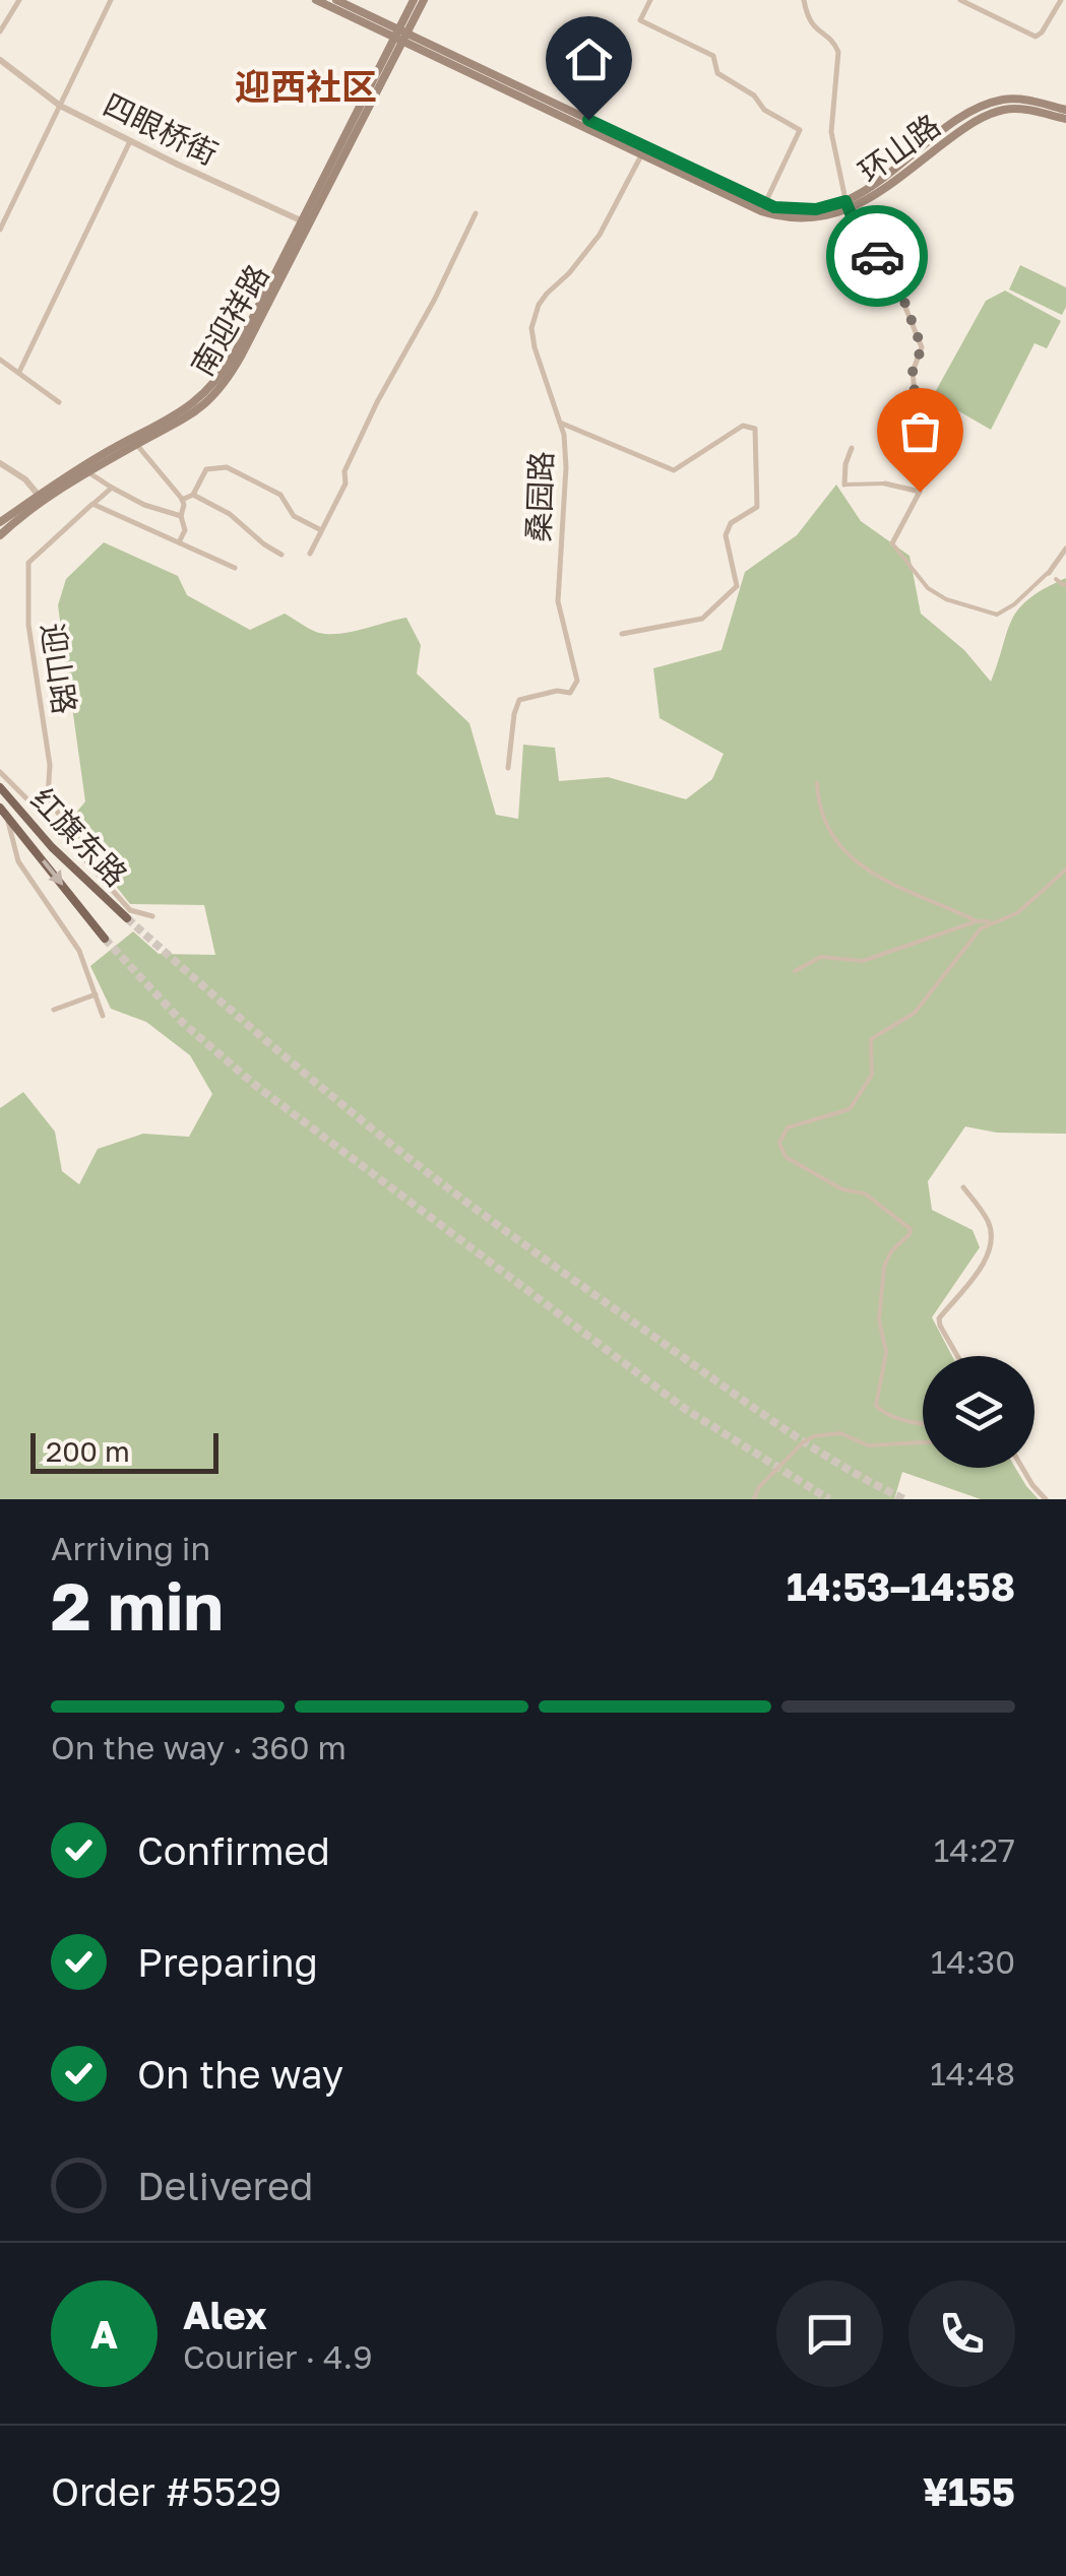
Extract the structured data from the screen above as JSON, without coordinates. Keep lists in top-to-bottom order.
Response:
{
  "streets": {
    "main road": ["环山路", "南迎祥路", "红旗东路"],
    "street": ["四眼桥街", "桑园路", "迎山路"]
  },
  "crossings": [
    ["四眼桥街", "南迎祥路"],
    ["环山路", "南迎祥路"],
    ["环山路", "桑园路"]
  ],
  "districts": ["迎西社区"],
  "scale_bar": "200 m",
  "page": {
    "scale": "200 m",
    "heading": ["2 min", "Arriving in", "14:53–14:58"],
    "panel": [
      "Alex",
      "Courier · 4.9",
      "Order #5529",
      "¥155"
    ],
    "bar": "On the way · 360 m",
    "list": [
      ["Confirmed", "14:27"],
      ["Preparing", "14:30"],
      ["On the way", "14:48"],
      "Delivered"
    ],
    "round": "A"
  }
}
